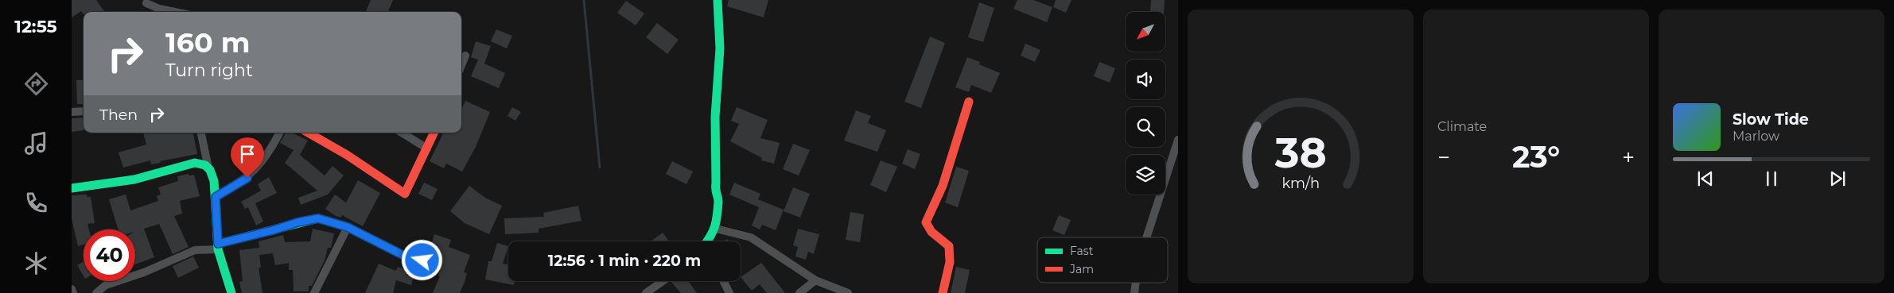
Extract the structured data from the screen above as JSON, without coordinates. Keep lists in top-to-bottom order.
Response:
{
  "legend": ["Fast", "Jam"],
  "north": "bottom left",
  "page": {
    "tabs": "12:55",
    "tile": "Climate",
    "turn": ["160 m", "Turn right"],
    "then": "Then",
    "song": ["Slow Tide", "Marlow"],
    "heat": ["−", "23°", "+"],
    "limit": "40",
    "trip": "12:56 · 1 min · 220 m",
    "gauge": ["38", "km/h"]
  }
}
